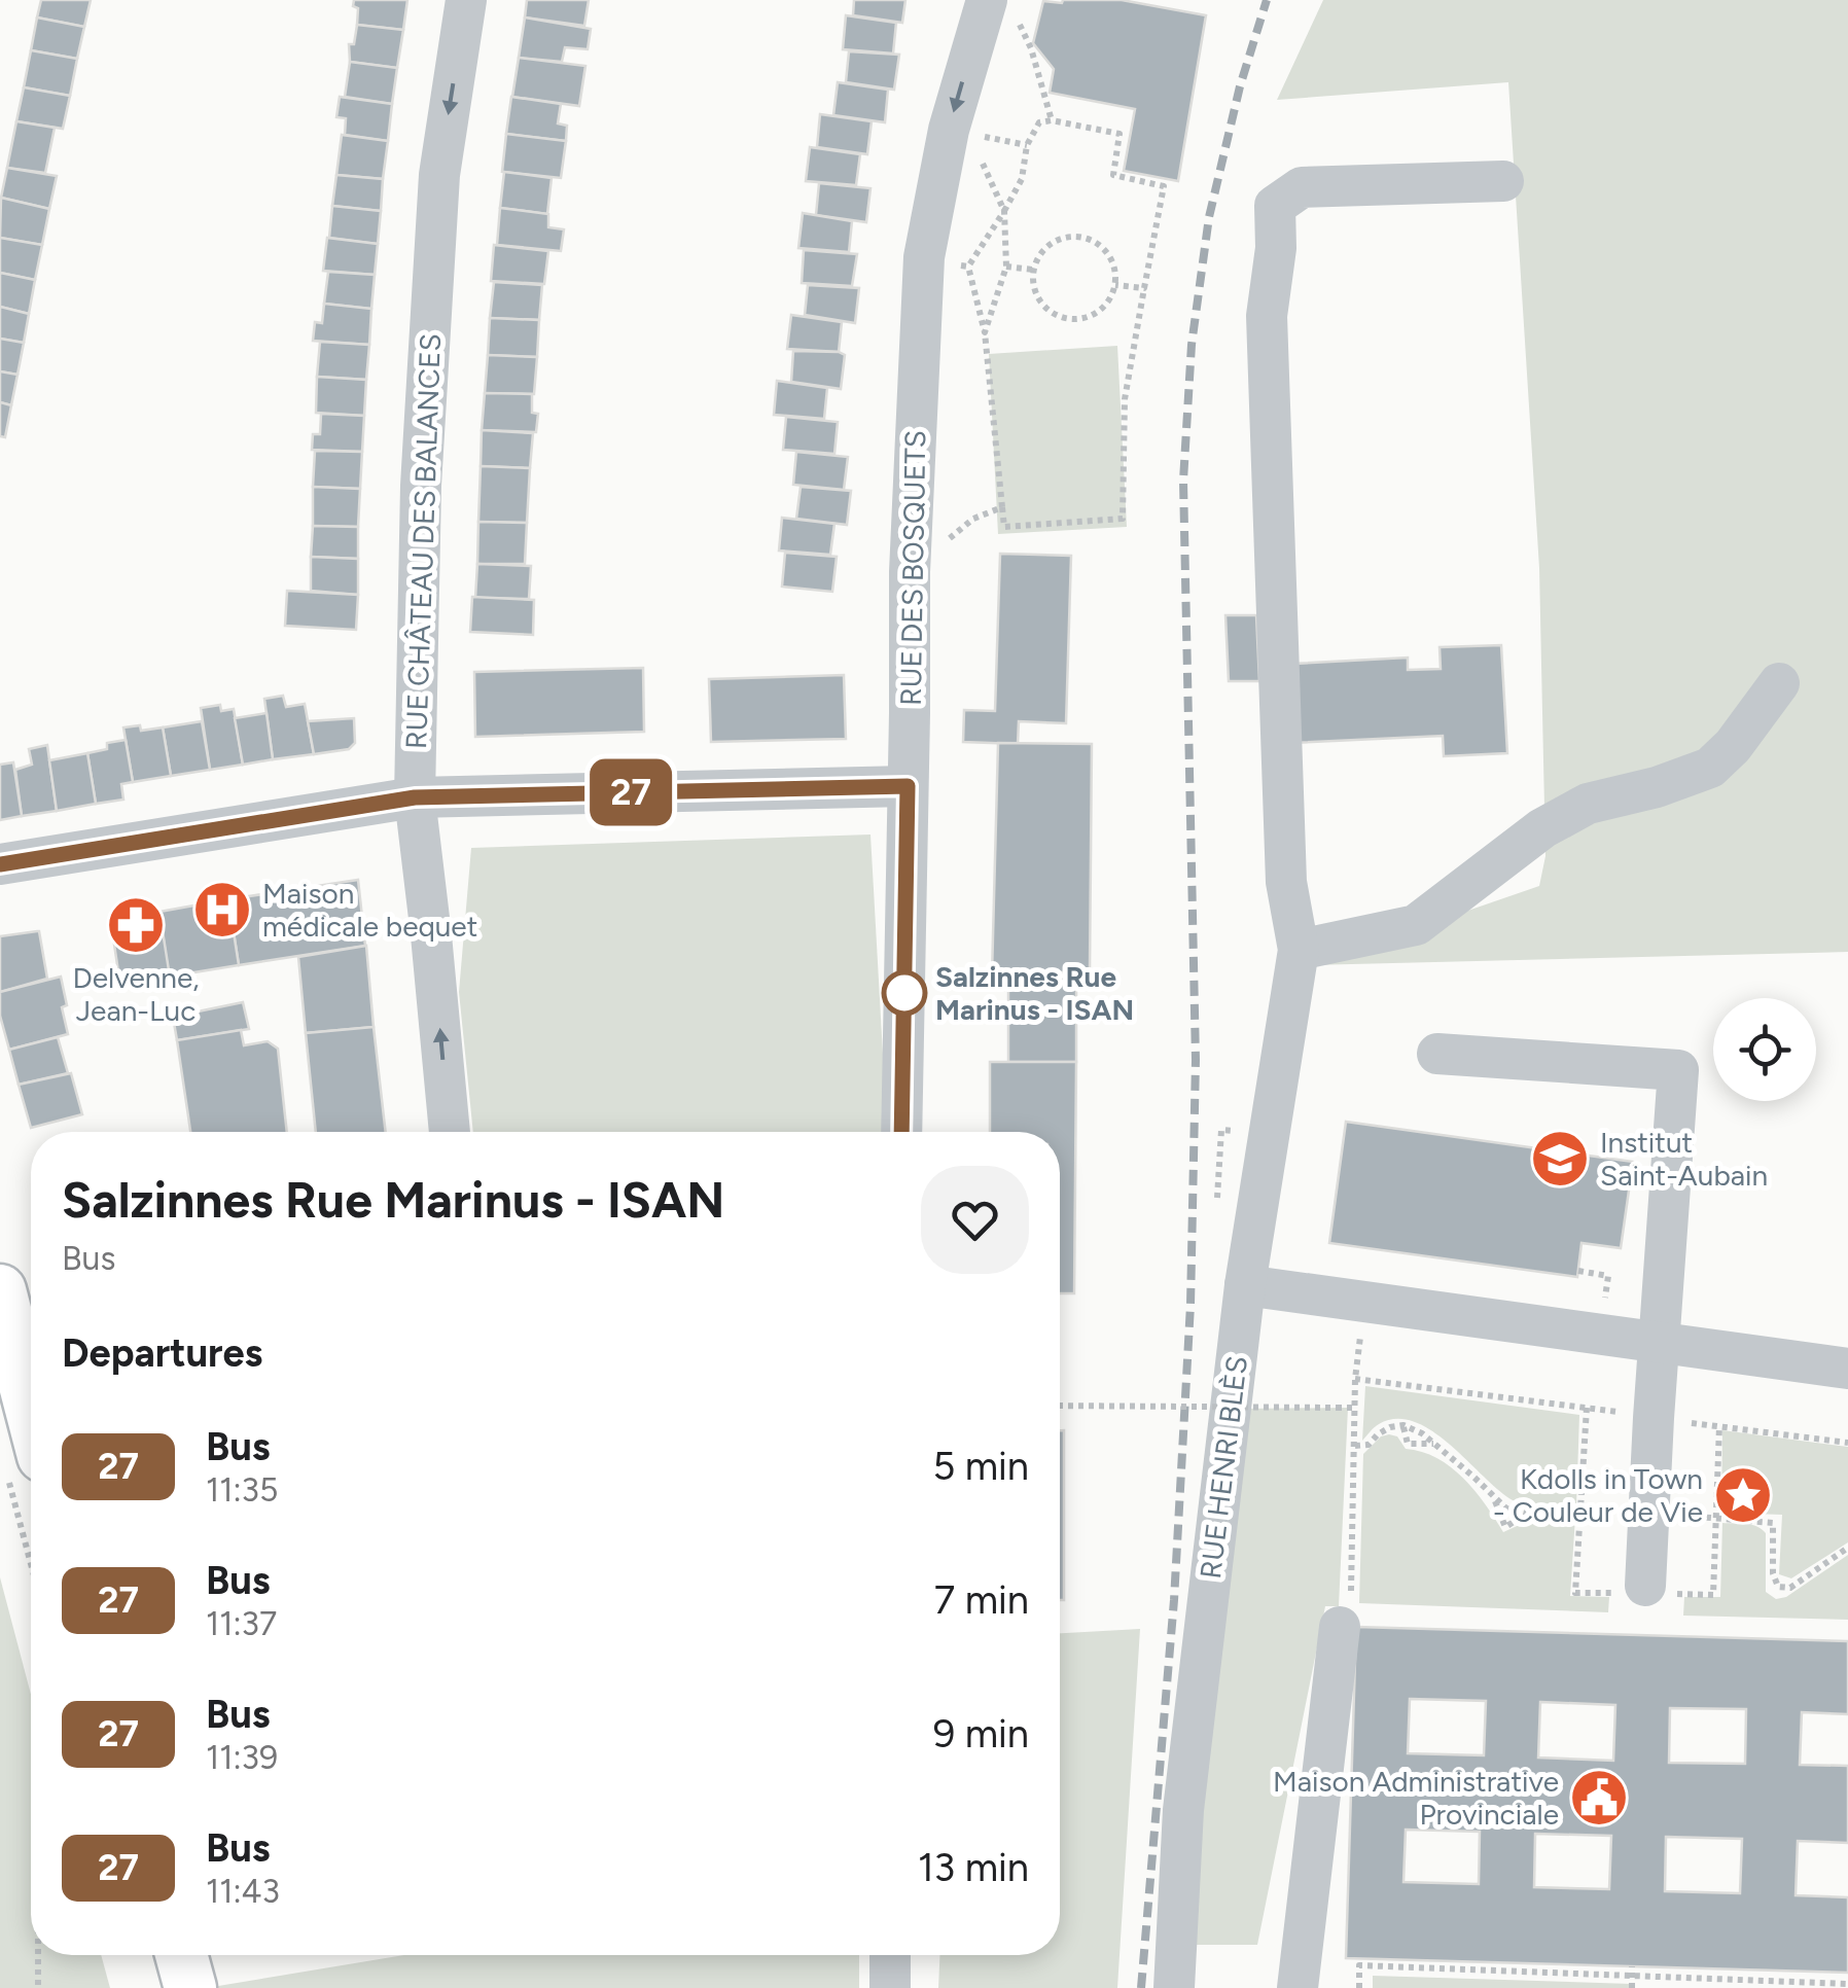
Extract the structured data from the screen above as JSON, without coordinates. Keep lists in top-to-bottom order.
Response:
{
  "streets": {
    "street": ["RUE CHÂTEAU DES BALANCES", "RUE DES BOSQUETS", "RUE HENRI BLÈS"]
  },
  "places": {
    "hospital": ["Maison médicale bequet"],
    "pharmacy": ["Delvenne, Jean-Luc"],
    "other": ["Salzinnes Rue Marinus - ISAN"],
    "school or university": ["Institut Saint-Aubain"],
    "place": ["Kdolls in Town - Couleur de Vie"],
    "public building": ["Maison Administrative Provinciale"]
  },
  "lines": ["bus line 27"],
  "page": {
    "on_map": "27",
    "heading": [
      ["Salzinnes Rue Marinus - ISAN", "Bus"],
      "Departures"
    ],
    "list": [
      {
        "mark": "27",
        "name": "Bus",
        "note": "11:35",
        "value": "5 min"
      },
      {
        "mark": "27",
        "name": "Bus",
        "note": "11:37",
        "value": "7 min"
      },
      {
        "mark": "27",
        "name": "Bus",
        "note": "11:39",
        "value": "9 min"
      },
      {
        "mark": "27",
        "name": "Bus",
        "note": "11:43",
        "value": "13 min"
      }
    ]
  }
}
